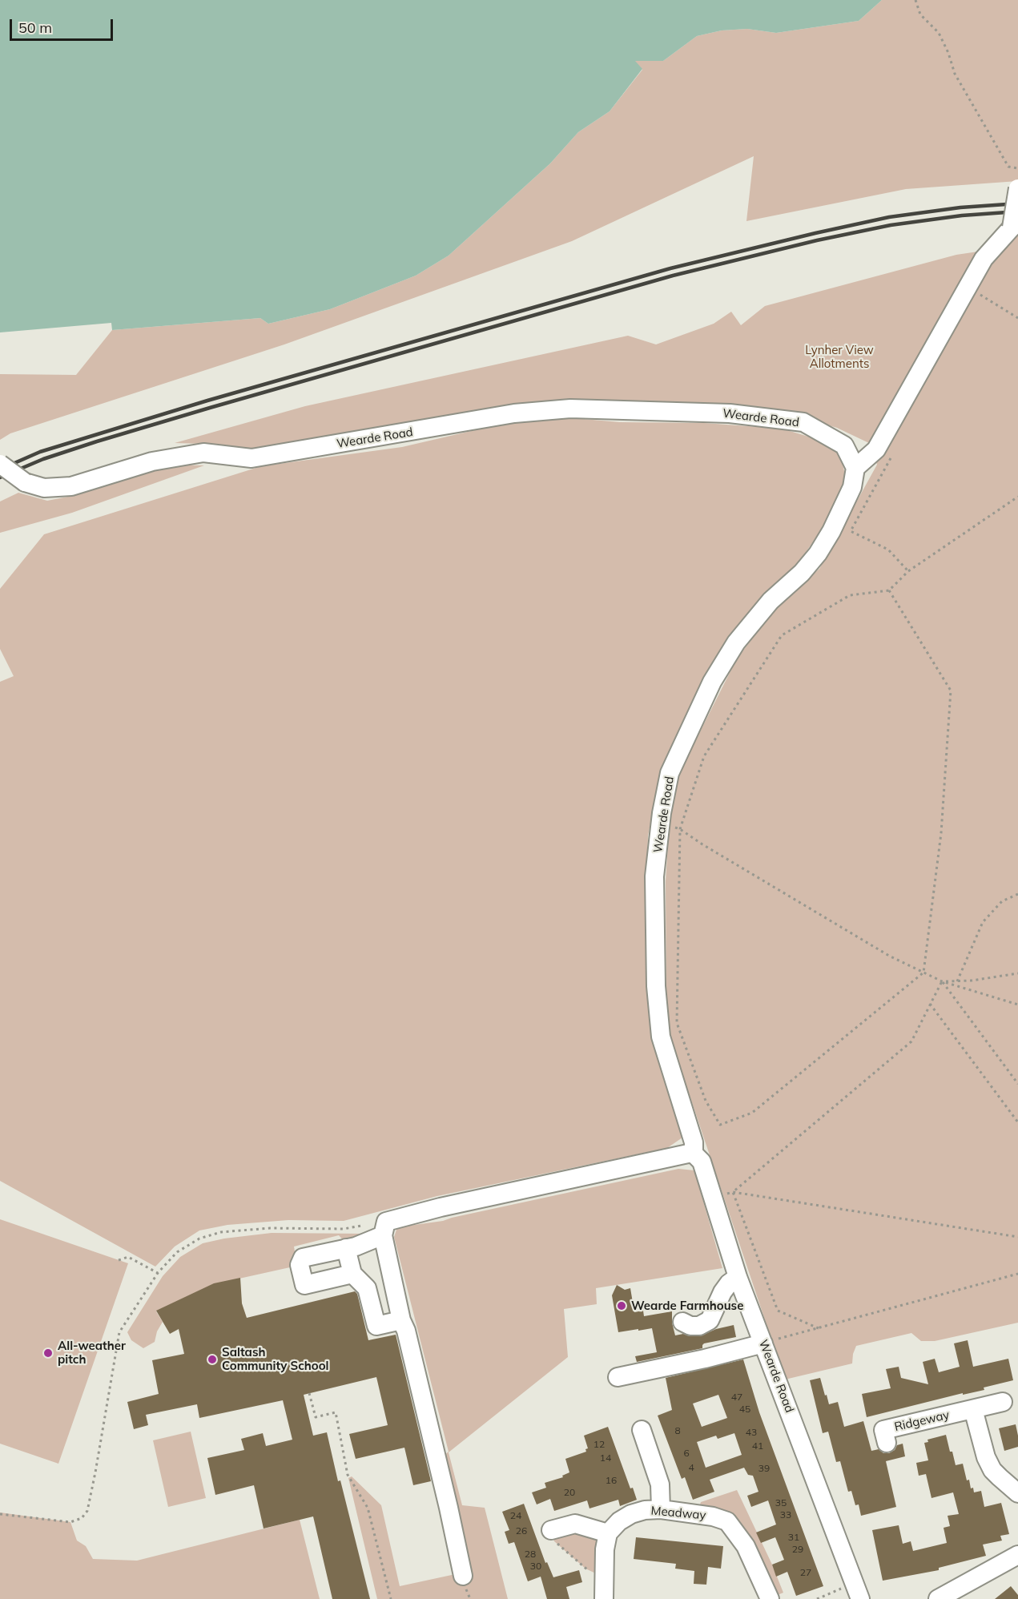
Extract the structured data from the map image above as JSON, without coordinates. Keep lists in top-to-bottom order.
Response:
{
  "streets": {
    "street": ["Wearde Road", "Ridgeway", "Meadway"]
  },
  "parks": ["Lynher View Allotments"],
  "places": ["Wearde Farmhouse", "All-weather pitch", "Saltash Community School"],
  "house_numbers": [
    "47",
    "45",
    "8",
    "43",
    "12",
    "41",
    "6",
    "14",
    "4",
    "39",
    "16",
    "20",
    "35",
    "33",
    "24",
    "26",
    "31",
    "29",
    "28",
    "30",
    "27"
  ],
  "scale_bar": "50 m"
}
